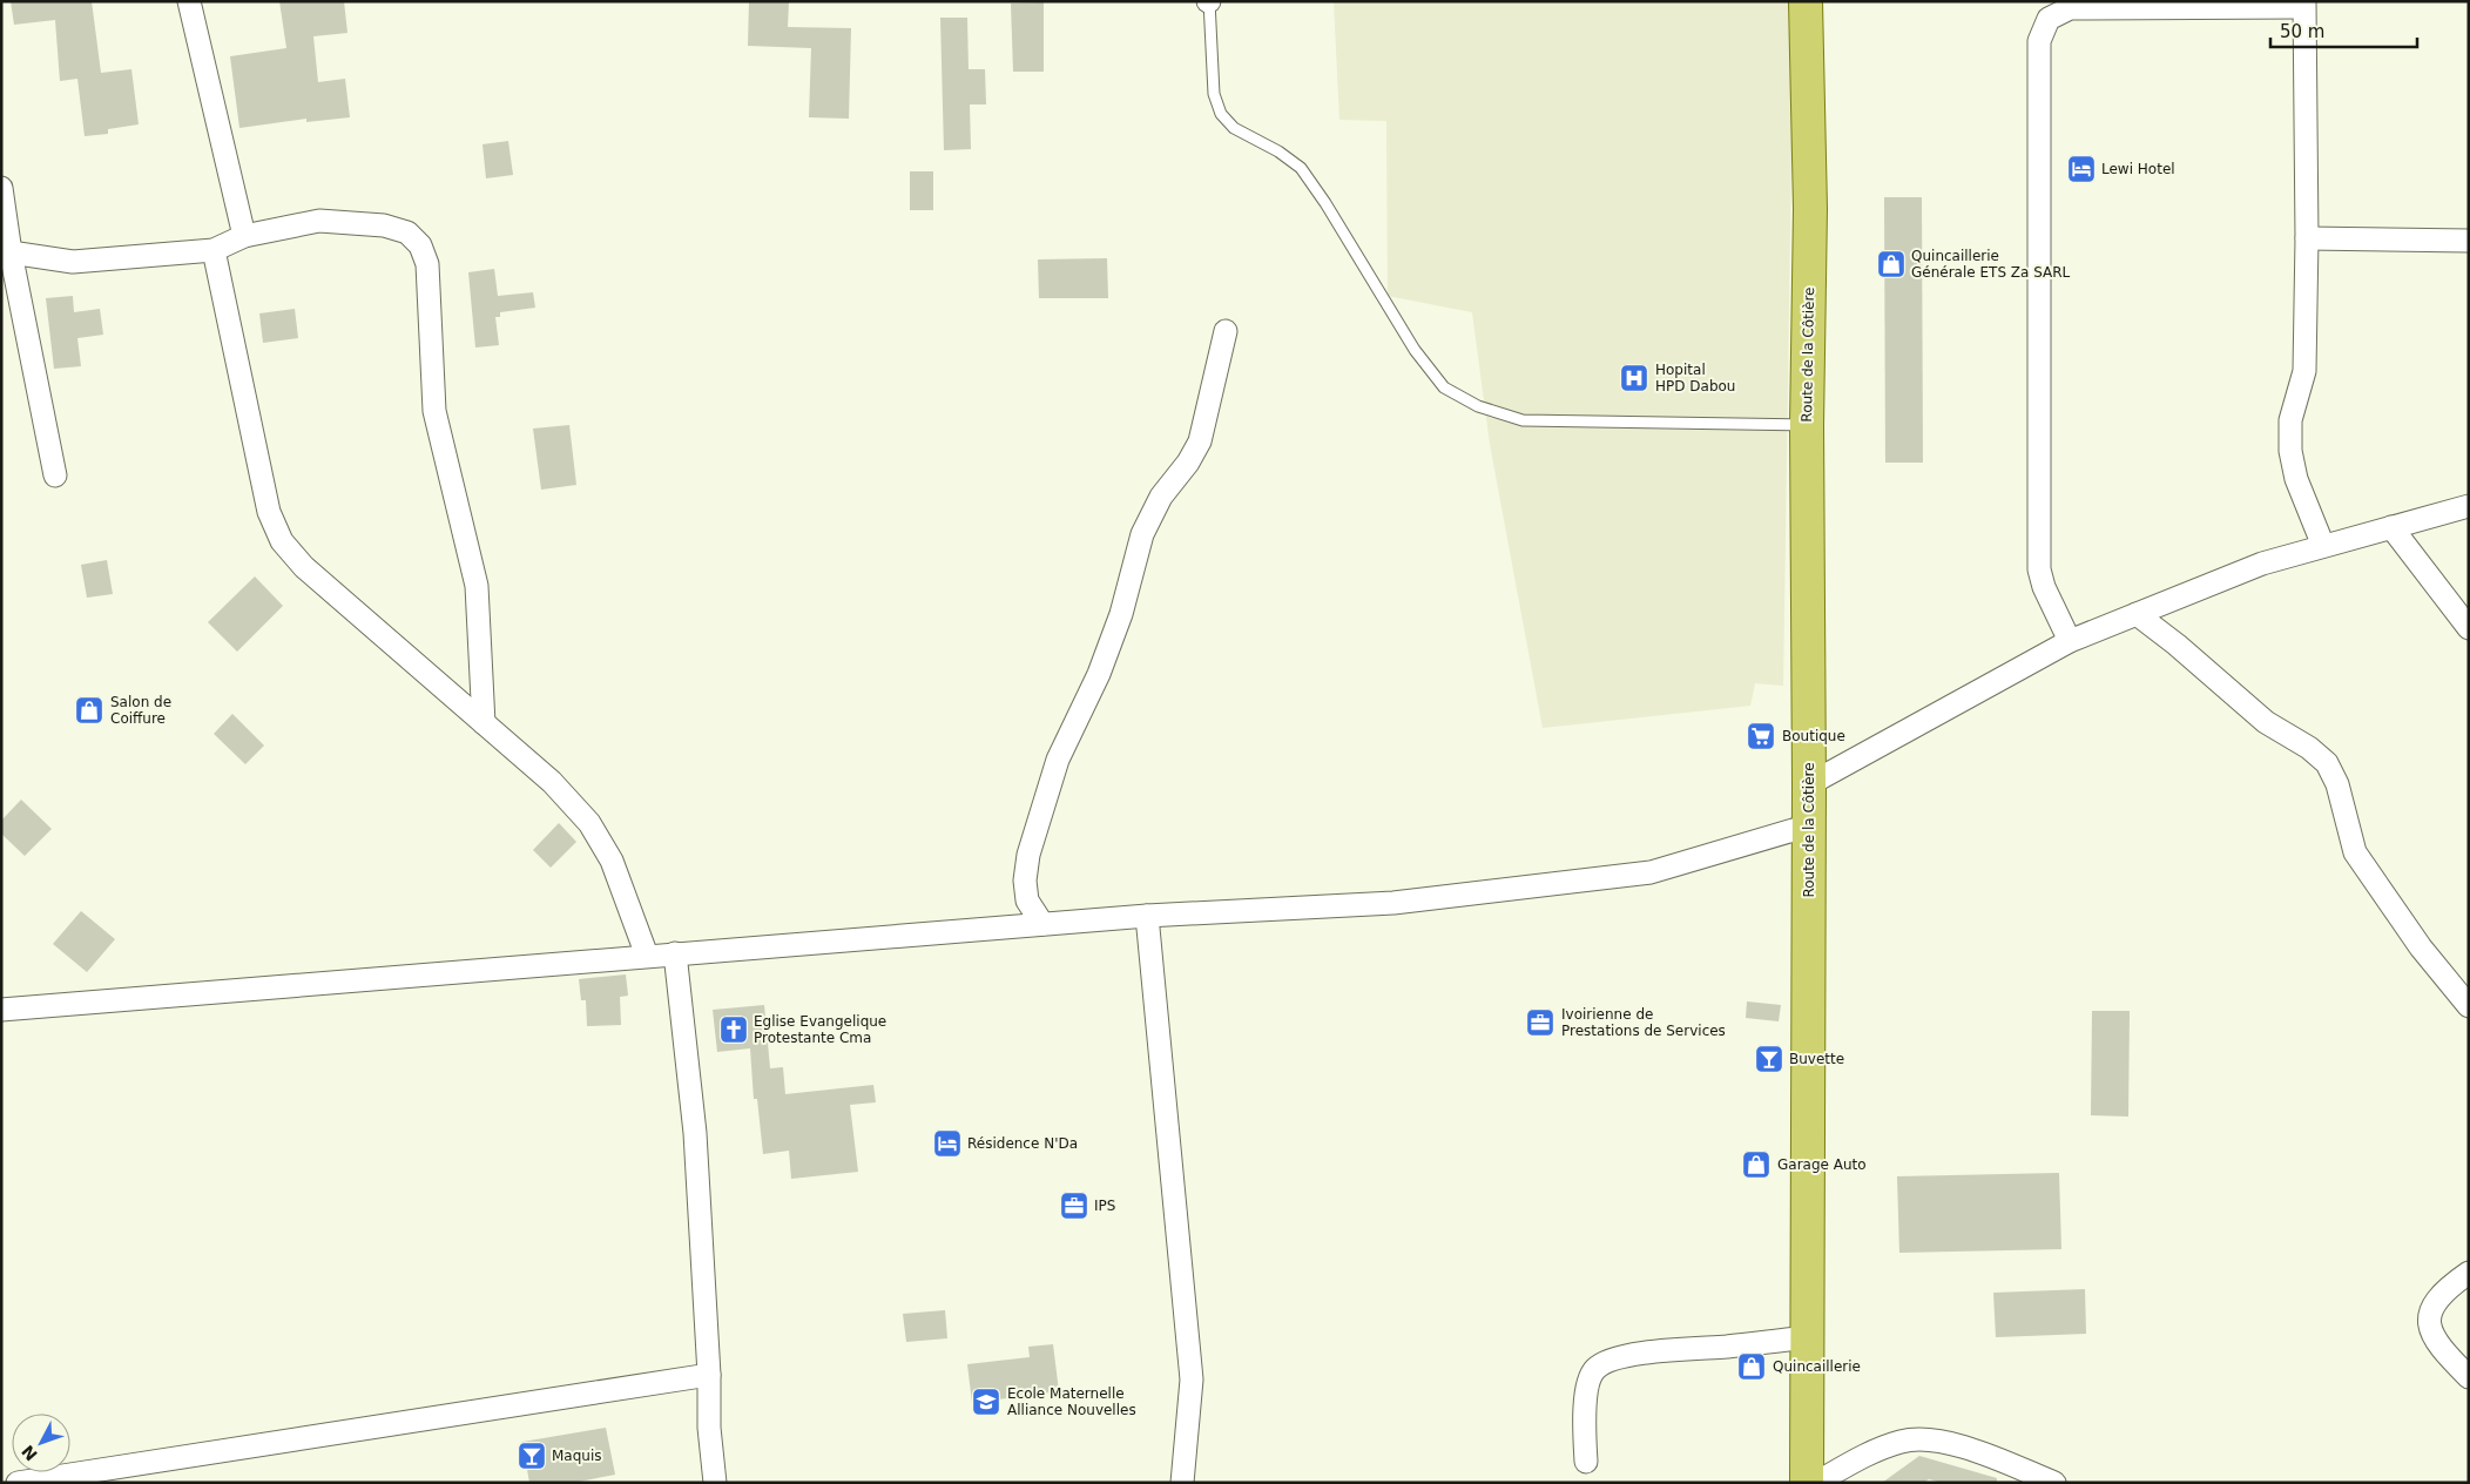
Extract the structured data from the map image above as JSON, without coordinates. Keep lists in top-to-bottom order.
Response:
{
  "streets": {
    "main road": ["Route de la Côtière"]
  },
  "places": {
    "hotel": ["Lewi Hotel", "Résidence N'Da"],
    "shop": [
      "Quincaillerie Générale ETS Za SARL",
      "Salon de Coiffure",
      "Garage Auto",
      "Quincaillerie"
    ],
    "hospital": ["Hopital HPD Dabou"],
    "supermarket": ["Boutique"],
    "office": ["Ivoirienne de Prestations de Services", "IPS"],
    "church": ["Eglise Evangelique Protestante Cma"],
    "bar": ["Buvette", "Maquis"],
    "school or university": ["Ecole Maternelle Alliance Nouvelles"]
  },
  "scale_bar": "50 m",
  "north": "bottom left"
}
